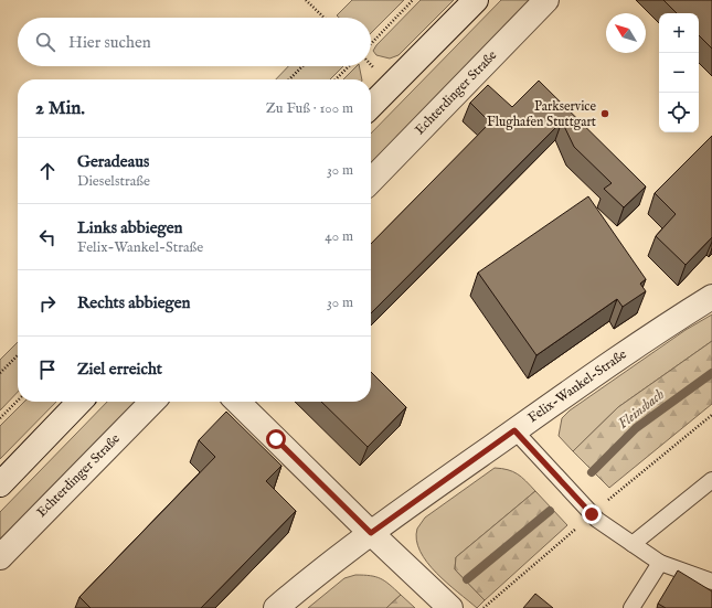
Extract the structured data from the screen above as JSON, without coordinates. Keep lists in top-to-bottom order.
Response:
{
  "streets": {
    "street": ["Echterdinger Straße", "Felix-Wankel-Straße"]
  },
  "water": ["Fleinsbach"],
  "places": ["Parkservice Flughafen Stuttgart"],
  "north": "top left",
  "page": {
    "map_buttons": ["+", "−"],
    "search": "Hier suchen",
    "heading": ["2 Min.", "Zu Fuß · 100 m"],
    "list": [
      ["Geradeaus", "Dieselstraße", "30 m"],
      ["Links abbiegen", "Felix-Wankel-Straße", "40 m"],
      ["Rechts abbiegen", "30 m"],
      "Ziel erreicht"
    ]
  }
}
